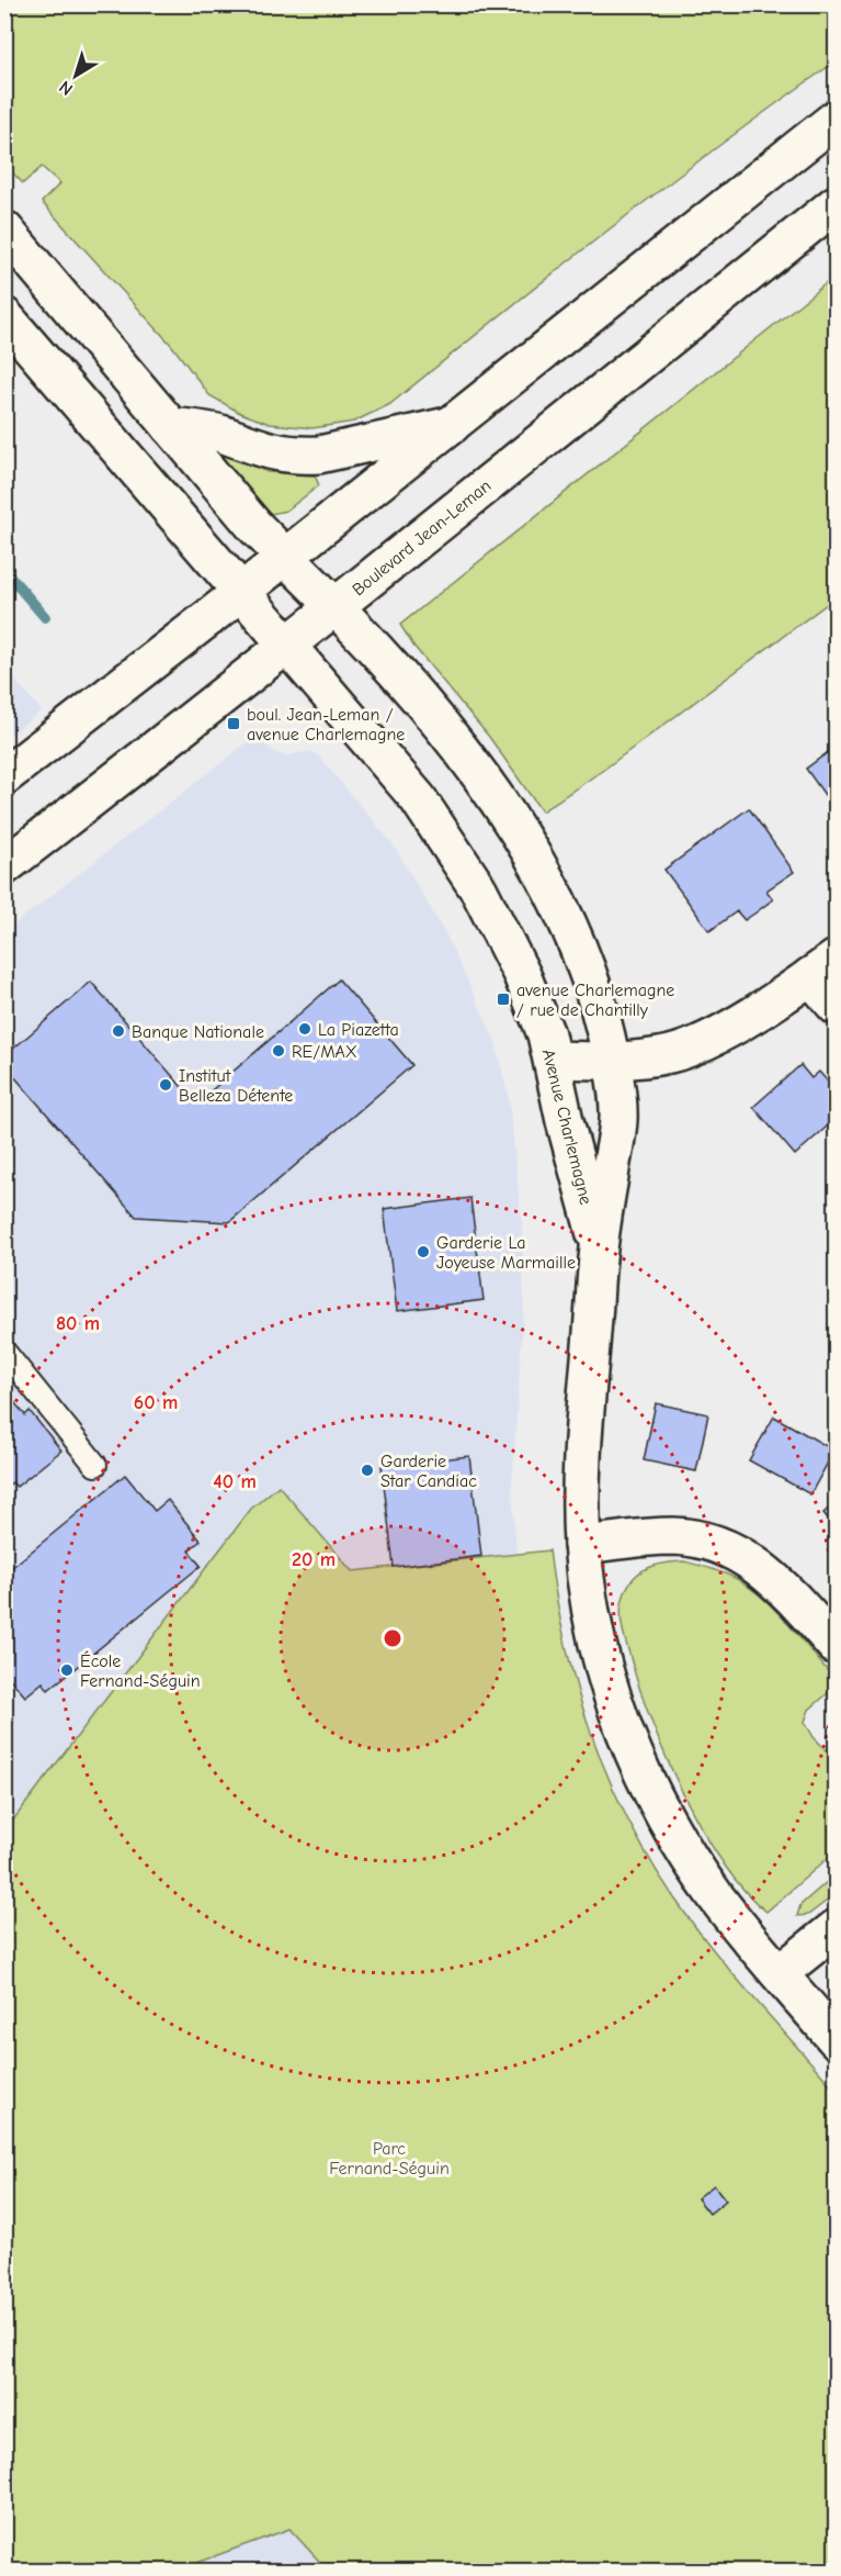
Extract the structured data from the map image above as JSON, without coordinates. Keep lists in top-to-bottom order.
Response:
{
  "streets": {
    "main road": ["Boulevard Jean-Leman", "Avenue Charlemagne"]
  },
  "crossings": [
    ["Boulevard Jean-Leman", "Avenue Charlemagne"]
  ],
  "parks": ["Parc Fernand-Séguin"],
  "places": {
    "transit": ["boul. Jean-Leman / avenue Charlemagne", "avenue Charlemagne / rue de Chantilly"],
    "other": [
      "La Piazetta",
      "Banque Nationale",
      "RE/MAX",
      "Institut Belleza Détente",
      "Garderie La Joyeuse Marmaille",
      "Garderie Star Candiac",
      "École Fernand-Séguin"
    ]
  },
  "north": "bottom left",
  "rings": [
    "80 m",
    "60 m",
    "40 m",
    "20 m"
  ]
}
